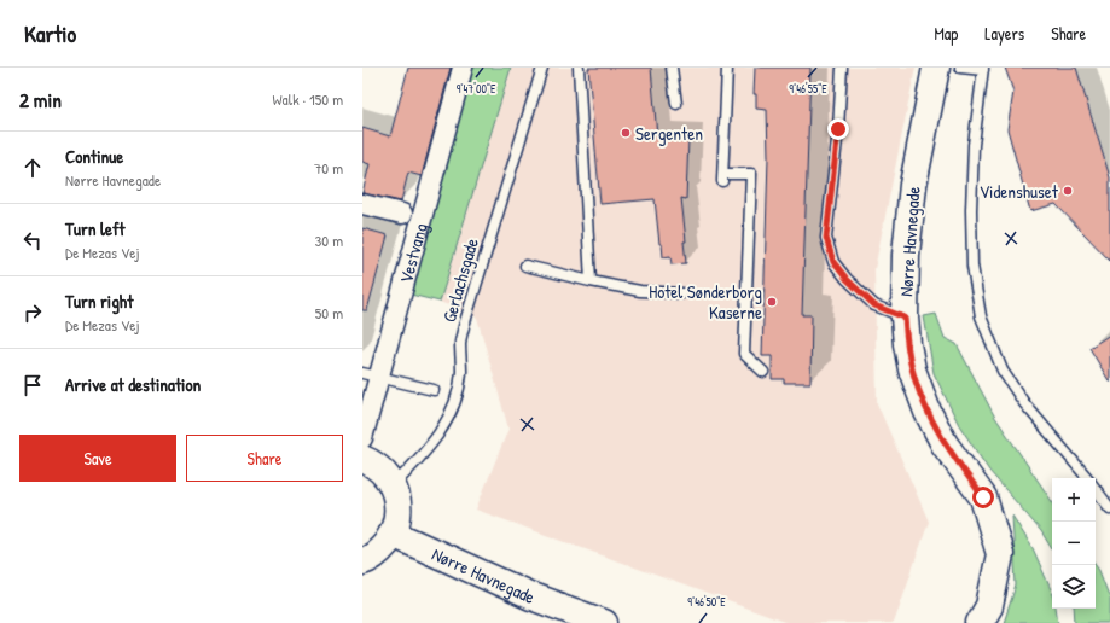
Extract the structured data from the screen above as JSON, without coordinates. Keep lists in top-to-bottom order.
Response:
{
  "streets": {
    "street": ["Nørre Havnegade", "Vestvang"],
    "lane": ["Gerlachsgade"]
  },
  "places": ["Sergenten", "Videnshuset", "Hotel Sønderborg Kaserne"],
  "page": {
    "header": "Kartio",
    "nav": ["Map", "Layers", "Share"],
    "heading": ["2 min", "Walk · 150 m"],
    "list": [
      ["Continue", "Nørre Havnegade", "70 m"],
      ["Turn left", "De Mezas Vej", "30 m"],
      ["Turn right", "De Mezas Vej", "50 m"],
      "Arrive at destination"
    ],
    "buttons": ["Save", "Share"],
    "map_buttons": ["+", "−"]
  },
  "coordinates": ["9°47'00\"E", "9°46'55\"E", "9°46'50\"E"]
}
